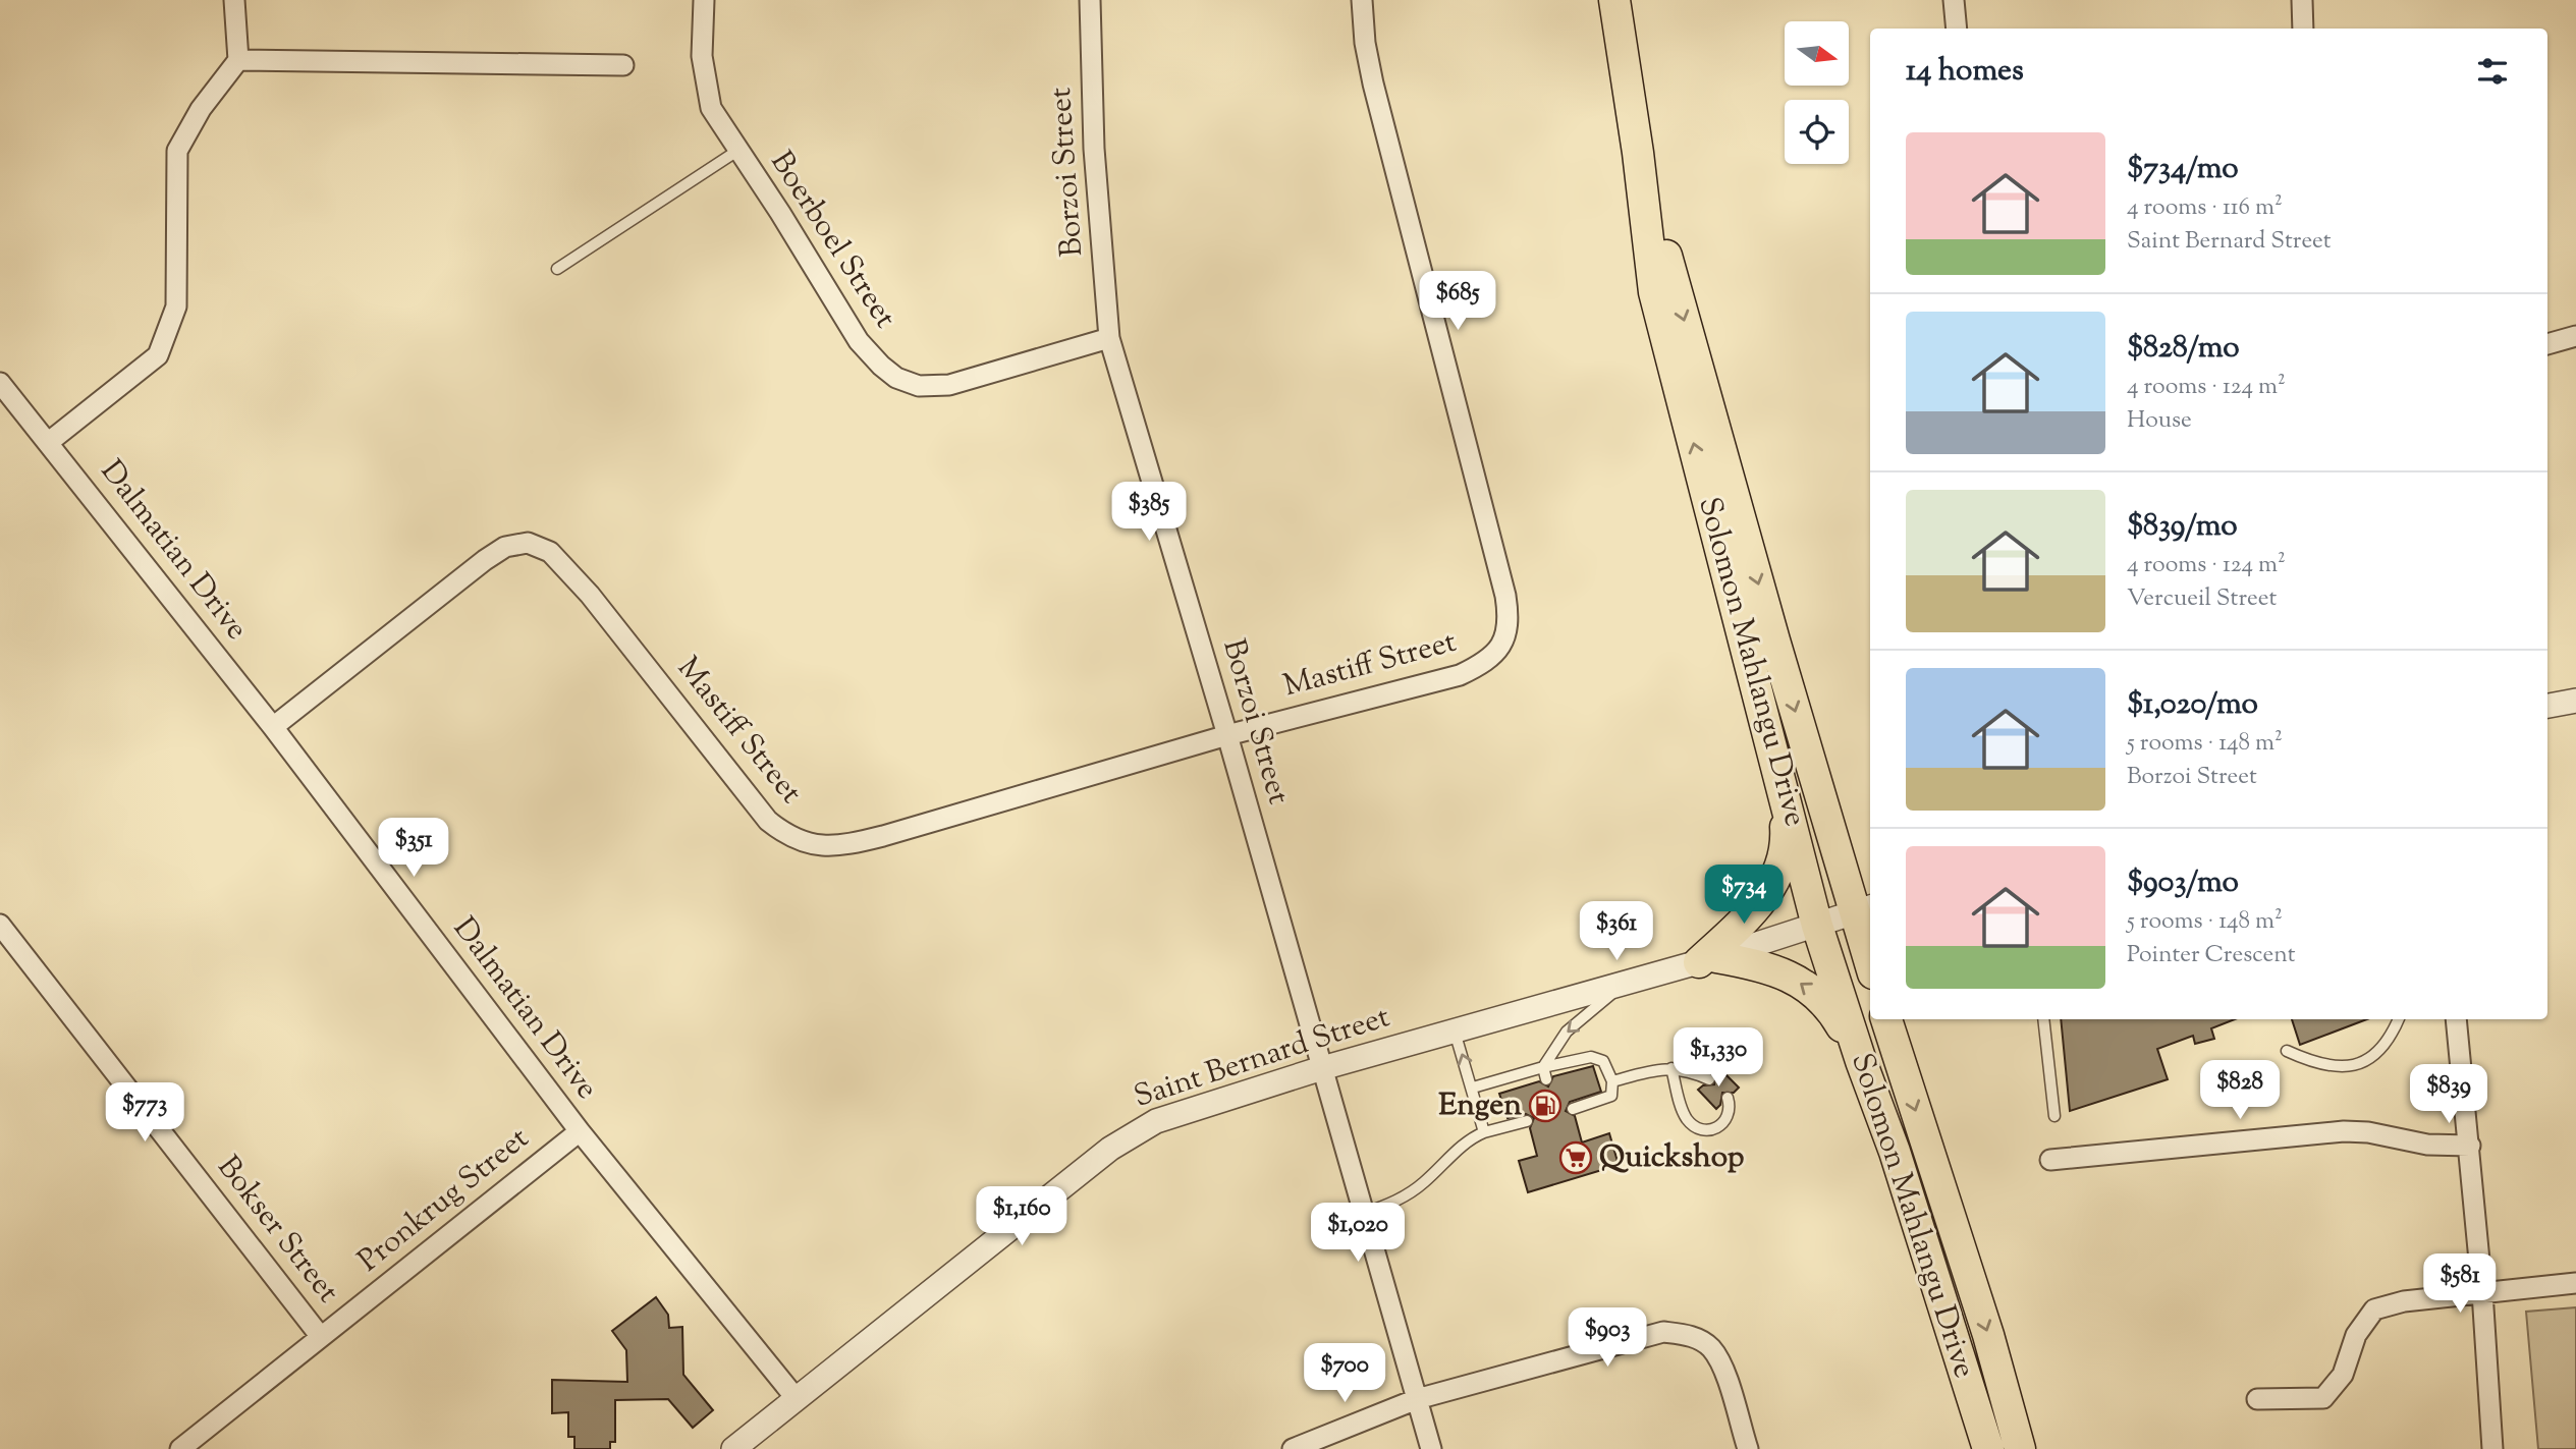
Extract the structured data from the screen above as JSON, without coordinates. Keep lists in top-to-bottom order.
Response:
{
  "streets": {
    "main road": ["Solomon Mahlangu Drive"],
    "street": [
      "Borzoi Street",
      "Boerboel Street",
      "Dalmatian Drive",
      "Mastiff Street",
      "Saint Bernard Street",
      "Pronkrug Street",
      "Bokser Street"
    ]
  },
  "crossings": [
    ["Borzoi Street", "Boerboel Street"],
    ["Borzoi Street", "Mastiff Street"],
    ["Borzoi Street", "Saint Bernard Street"],
    ["Dalmatian Drive", "Mastiff Street"],
    ["Dalmatian Drive", "Saint Bernard Street"],
    ["Dalmatian Drive", "Pronkrug Street"],
    ["Solomon Mahlangu Drive", "Saint Bernard Street"],
    ["Pronkrug Street", "Bokser Street"]
  ],
  "places": {
    "fuel station": ["Engen"],
    "supermarket": ["Quickshop"]
  },
  "north": "right",
  "page": {
    "heading": "14 homes",
    "list": [
      {
        "name": "$734/mo",
        "note": "4 rooms · 116 m² · Saint Bernard Street"
      },
      {
        "name": "$828/mo",
        "note": "4 rooms · 124 m² · House"
      },
      {
        "name": "$839/mo",
        "note": "4 rooms · 124 m² · Vercueil Street"
      },
      {
        "name": "$1,020/mo",
        "note": "5 rooms · 148 m² · Borzoi Street"
      },
      {
        "name": "$903/mo",
        "note": "5 rooms · 148 m² · Pointer Crescent"
      }
    ],
    "price": [
      "$685",
      "$385",
      "$351",
      "$734",
      "$361",
      "$1,330",
      "$828",
      "$839",
      "$773",
      "$1,160",
      "$1,020",
      "$581",
      "$903",
      "$700"
    ]
  }
}
